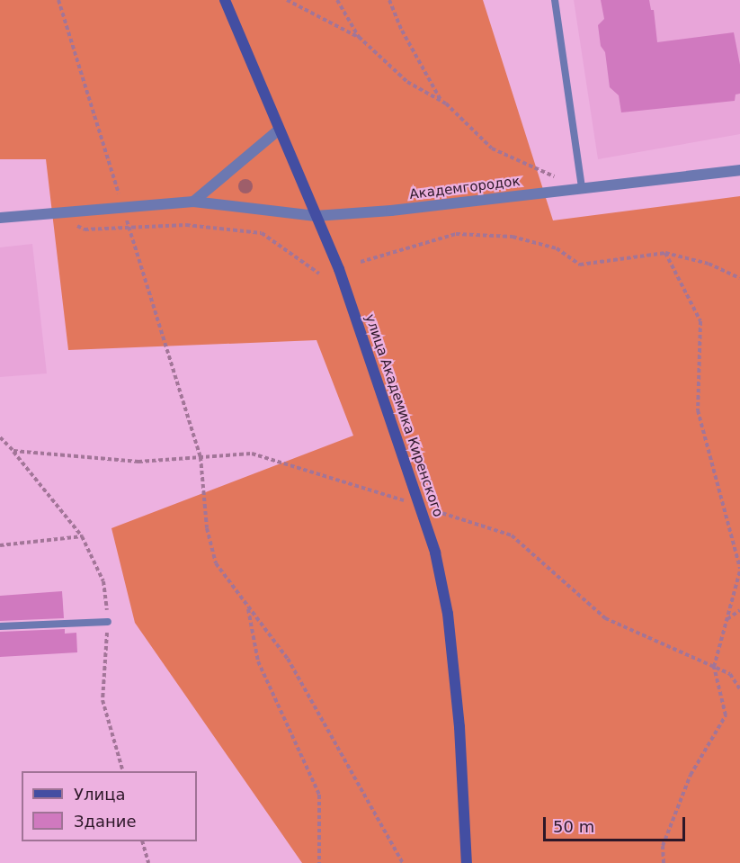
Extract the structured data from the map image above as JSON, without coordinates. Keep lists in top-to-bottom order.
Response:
{
  "streets": {
    "main road": ["улица Академика Киренского"],
    "street": ["Академгородок"]
  },
  "crossings": [
    ["Академгородок", "улица Академика Киренского"]
  ],
  "legend": ["Улица", "Здание"],
  "scale_bar": "50 m"
}
